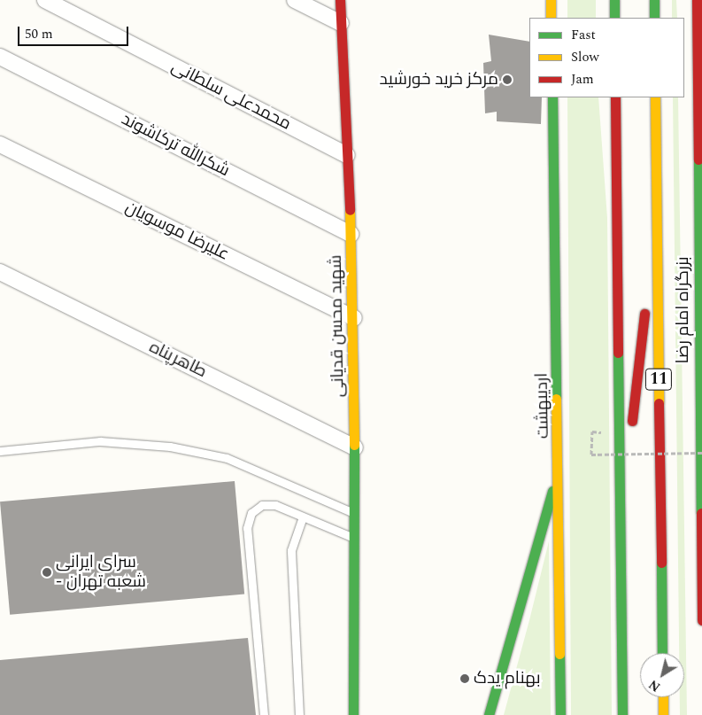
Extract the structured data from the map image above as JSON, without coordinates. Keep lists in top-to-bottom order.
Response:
{
  "streets": {
    "main road": [
      "بزرگراه امام رضا",
      "شهید محسن قدیانی",
      "11",
      "اردیبهشت"
    ],
    "street": [
      "محمدعلی سلطانی",
      "شکرالله ترکاشوند",
      "علیرضا موسویان",
      "طاهرپناه"
    ]
  },
  "crossings": [
    ["محمدعلی سلطانی", "شهید محسن قدیانی"],
    ["شکرالله ترکاشوند", "شهید محسن قدیانی"],
    ["علیرضا موسویان", "شهید محسن قدیانی"],
    ["شهید محسن قدیانی", "طاهرپناه"]
  ],
  "places": ["مرکز خرید خورشید", "سرای ایرانی - شعبه تهران", "بهنام یدک"],
  "legend": ["Fast", "Slow", "Jam"],
  "scale_bar": "50 m",
  "north": "bottom left"
}
